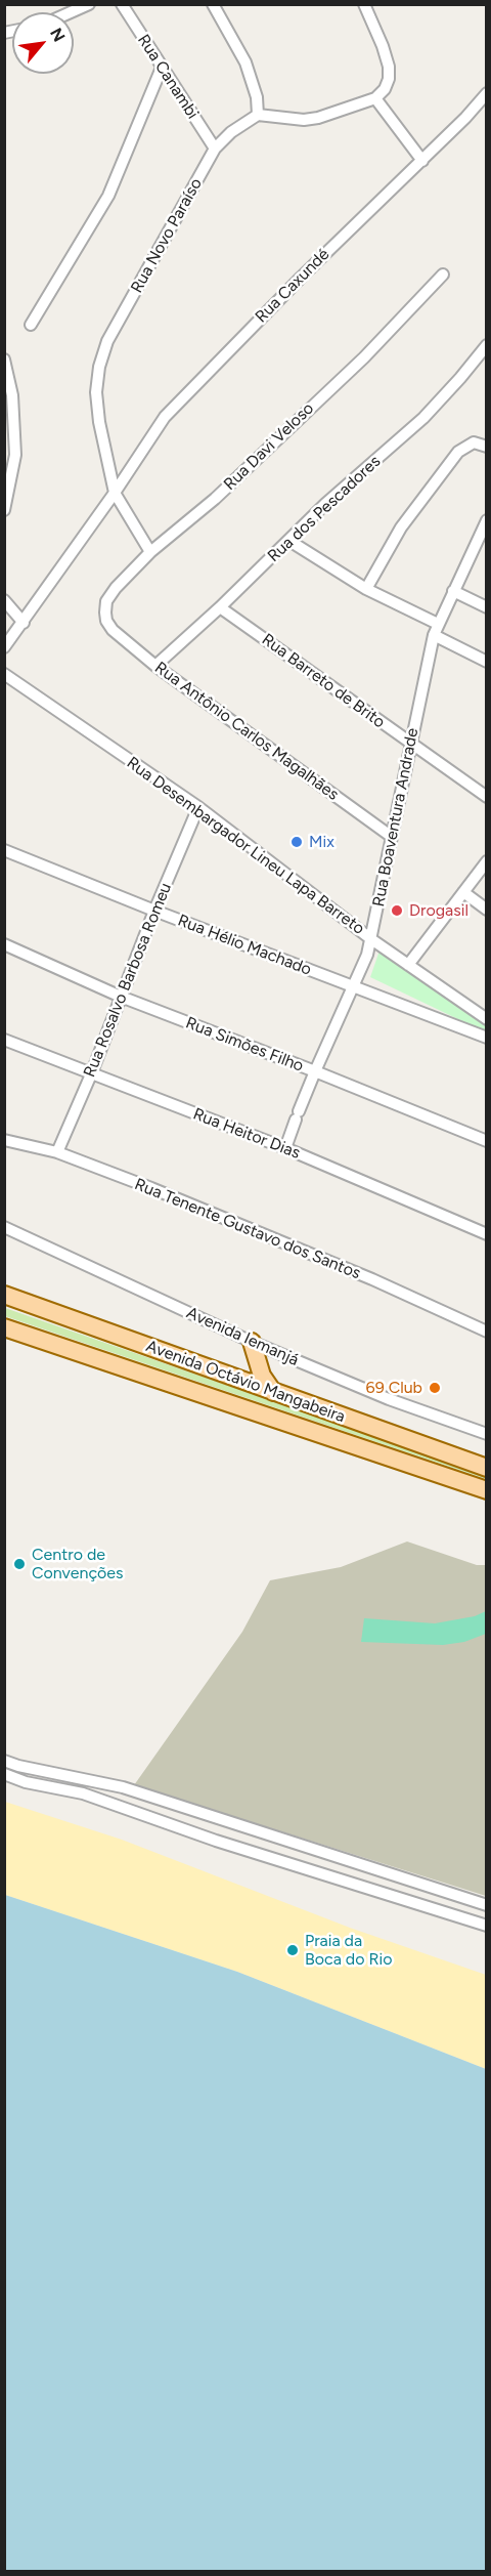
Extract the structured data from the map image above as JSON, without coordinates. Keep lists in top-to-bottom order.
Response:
{
  "streets": {
    "main road": ["Avenida Octávio Mangabeira"],
    "street": [
      "Rua Canambi",
      "Rua Novo Paraíso",
      "Rua Caxundé",
      "Rua Davi Veloso",
      "Rua dos Pescadores",
      "Rua Barreto de Brito",
      "Rua Antônio Carlos Magalhães",
      "Rua Boaventura Andrade",
      "Rua Desembargador Lineu Lapa Barreto",
      "Rua Hélio Machado",
      "Rua Rosalvo Barbosa Romeu",
      "Rua Simões Filho",
      "Rua Heitor Dias",
      "Rua Tenente Gustavo dos Santos",
      "Avenida Iemanjá"
    ]
  },
  "crossings": [
    ["Rua Canambi", "Rua Novo Paraíso"],
    ["Rua Novo Paraíso", "Rua Caxundé"],
    ["Rua Novo Paraíso", "Rua Davi Veloso"],
    ["Rua Davi Veloso", "Rua Antônio Carlos Magalhães"],
    ["Rua dos Pescadores", "Rua Barreto de Brito"],
    ["Rua dos Pescadores", "Rua Antônio Carlos Magalhães"],
    ["Rua Barreto de Brito", "Rua Boaventura Andrade"],
    ["Rua Antônio Carlos Magalhães", "Rua Boaventura Andrade"],
    ["Rua Boaventura Andrade", "Rua Desembargador Lineu Lapa Barreto"],
    ["Rua Boaventura Andrade", "Rua Hélio Machado"],
    ["Rua Boaventura Andrade", "Rua Simões Filho"],
    ["Rua Boaventura Andrade", "Rua Heitor Dias"],
    ["Rua Desembargador Lineu Lapa Barreto", "Rua Rosalvo Barbosa Romeu"],
    ["Rua Hélio Machado", "Rua Rosalvo Barbosa Romeu"],
    ["Rua Rosalvo Barbosa Romeu", "Rua Simões Filho"],
    ["Rua Rosalvo Barbosa Romeu", "Rua Heitor Dias"],
    ["Rua Rosalvo Barbosa Romeu", "Rua Tenente Gustavo dos Santos"]
  ],
  "places": [
    "Mix",
    "Drogasil",
    "69 Club",
    "Centro de Convenções",
    "Praia da Boca do Rio"
  ],
  "north": "top right"
}
